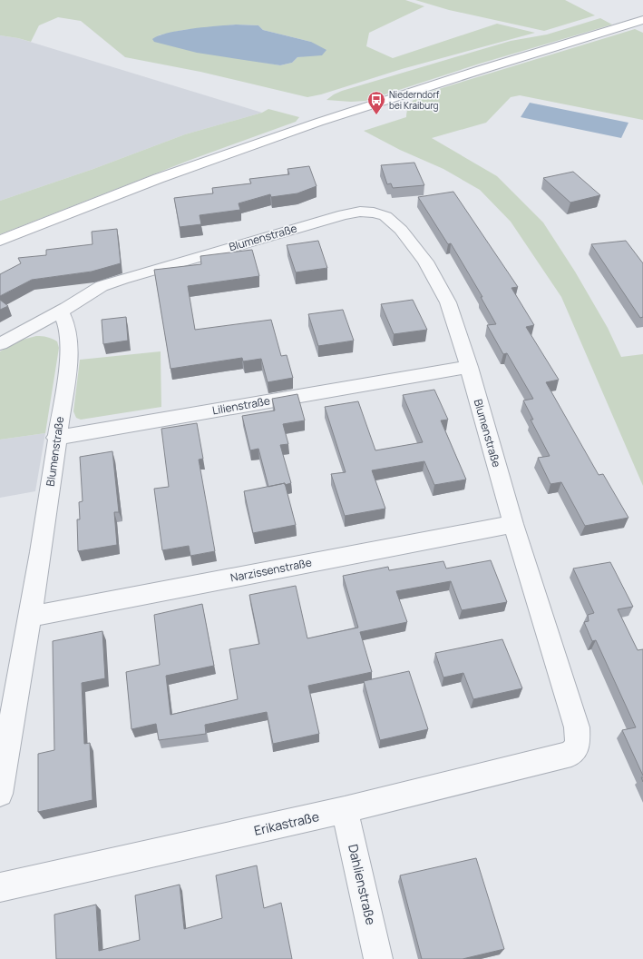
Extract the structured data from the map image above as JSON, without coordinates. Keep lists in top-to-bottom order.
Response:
{
  "streets": {
    "street": [
      "Blumenstraße",
      "Lilienstraße",
      "Narzissenstraße",
      "Erikastraße",
      "Dahlienstraße"
    ]
  },
  "crossings": [
    ["Blumenstraße", "Lilienstraße"],
    ["Blumenstraße", "Narzissenstraße"],
    ["Blumenstraße", "Erikastraße"],
    ["Erikastraße", "Dahlienstraße"]
  ],
  "places": {
    "bus stop": ["Niederndorf bei Kraiburg"]
  }
}
